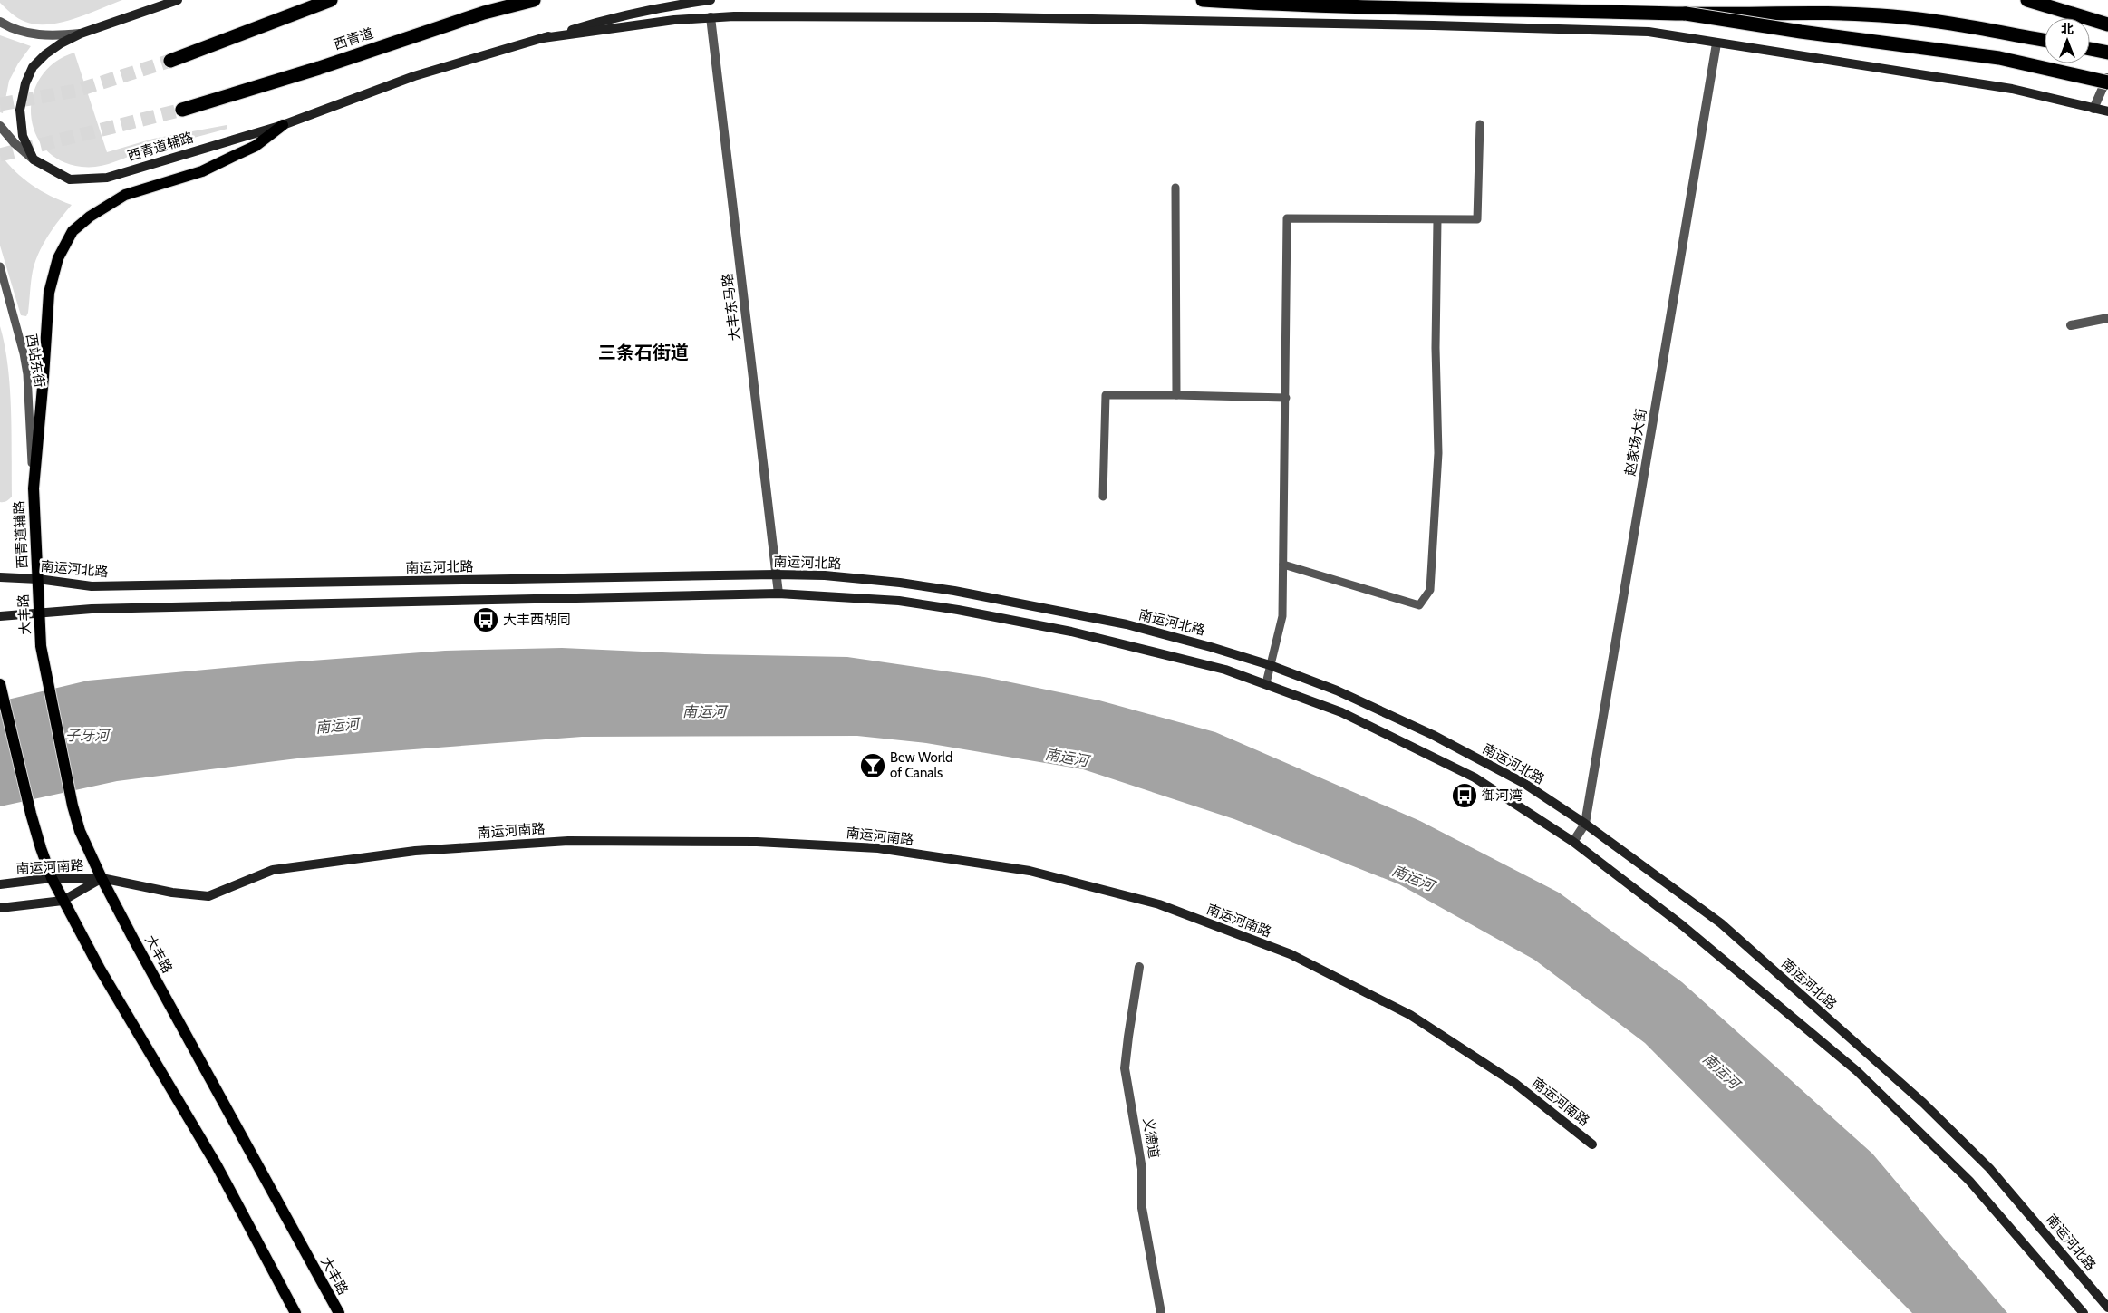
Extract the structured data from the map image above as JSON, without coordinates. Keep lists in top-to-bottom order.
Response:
{
  "streets": {
    "highway": ["西青道"],
    "main road": ["西青道辅路", "大丰路"],
    "street": [
      "大丰东马路",
      "赵家场大街",
      "南运河北路",
      "南运河南路",
      "义德道"
    ],
    "lane": ["西站东街"]
  },
  "crossings": [
    ["西青道辅路", "西站东街"],
    ["西青道辅路", "南运河北路"],
    ["西青道辅路", "大丰路"],
    ["大丰东马路", "南运河北路"],
    ["赵家场大街", "南运河北路"],
    ["南运河北路", "大丰路"],
    ["大丰路", "南运河南路"]
  ],
  "districts": ["三条石街道"],
  "water": ["南运河", "子牙河"],
  "places": {
    "bus stop": ["大丰西胡同", "御河湾"],
    "bar": ["Bew World of Canals"]
  },
  "north": "top"
}
